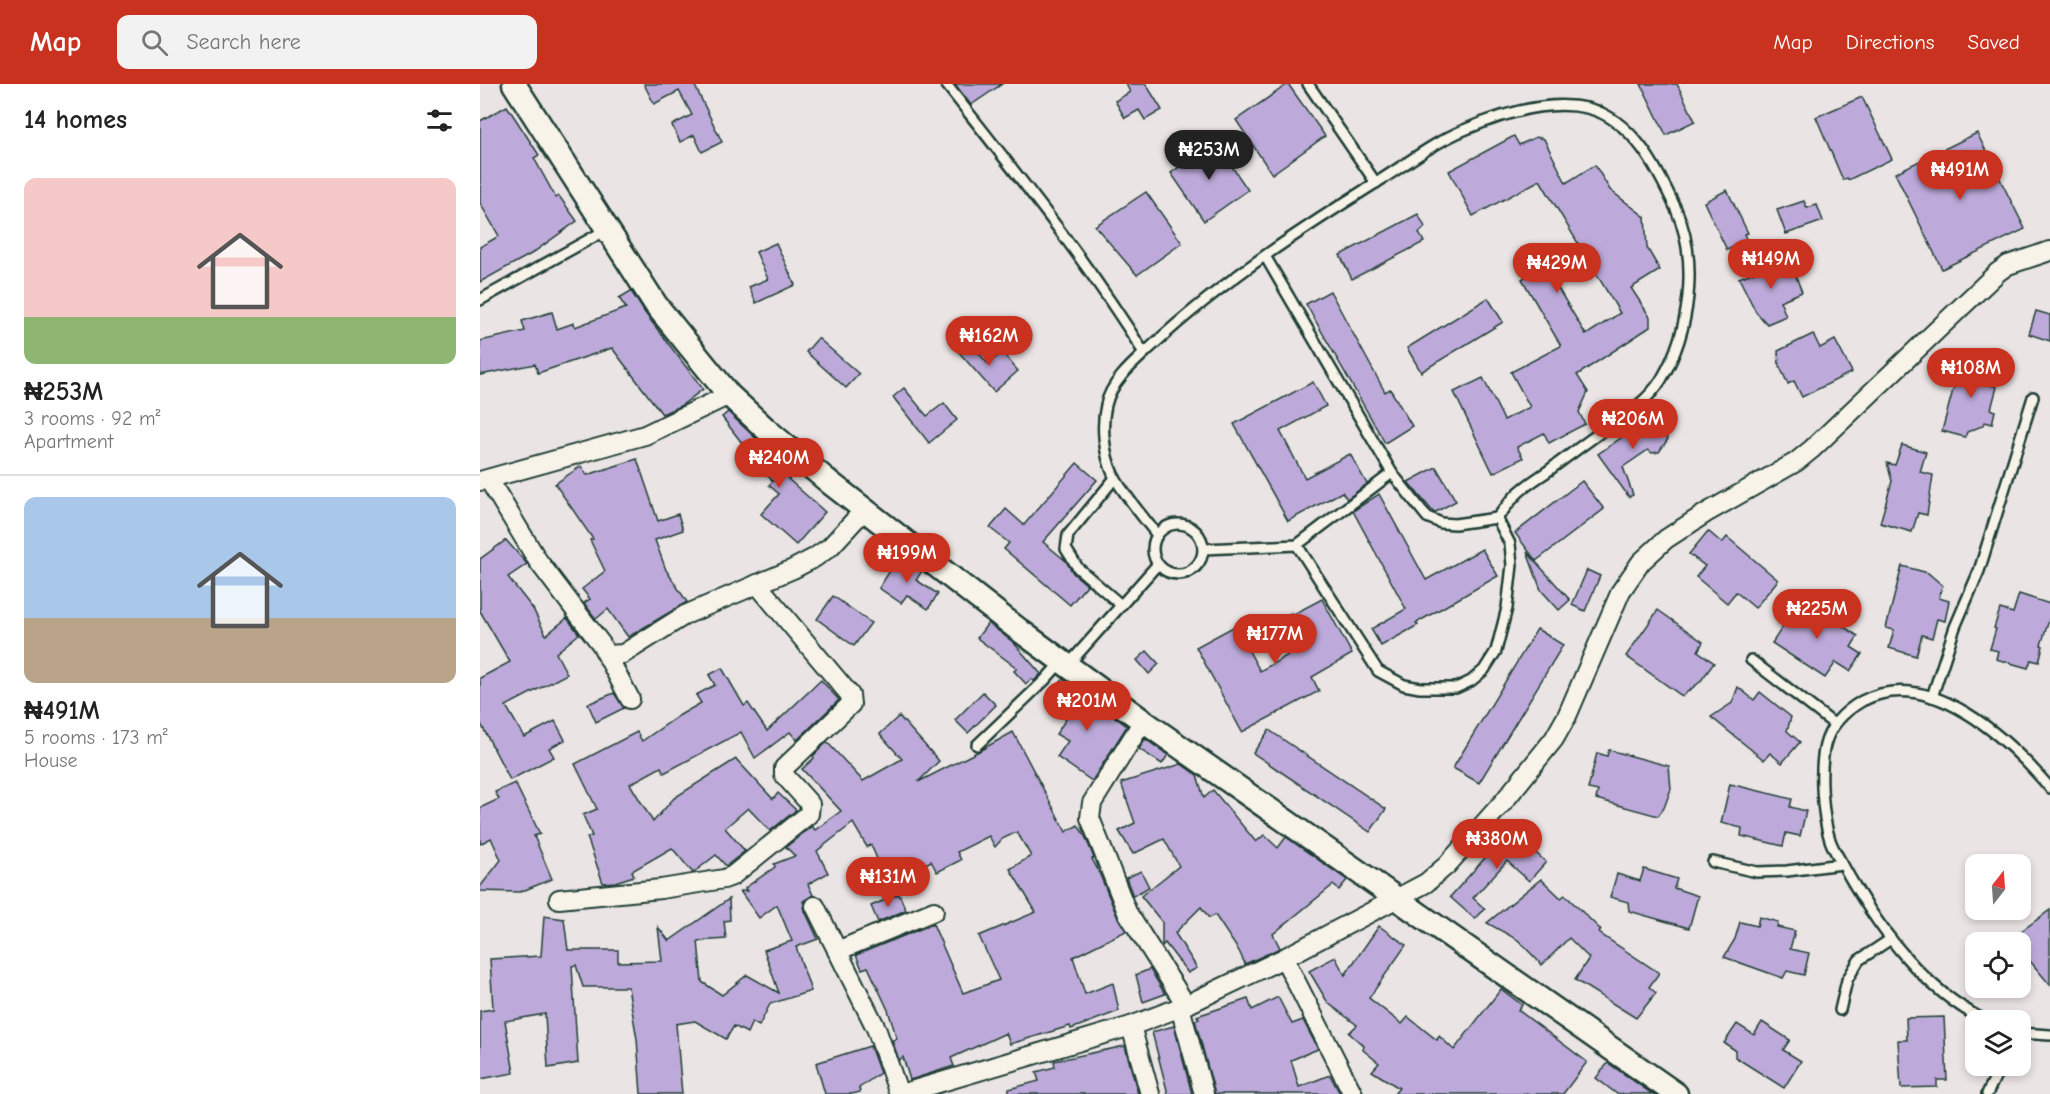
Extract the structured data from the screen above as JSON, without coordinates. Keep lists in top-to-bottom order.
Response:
{
  "north": "top",
  "page": {
    "header": "Map",
    "search": "Search here",
    "nav": ["Map", "Directions", "Saved"],
    "heading": "14 homes",
    "price": [
      "₦253M",
      "₦491M",
      "₦149M",
      "₦429M",
      "₦162M",
      "₦108M",
      "₦206M",
      "₦240M",
      "₦199M",
      "₦225M",
      "₦177M",
      "₦201M",
      "₦380M",
      "₦131M"
    ],
    "list": [
      {
        "name": "₦253M",
        "note": "3 rooms · 92 m² · Apartment"
      },
      {
        "name": "₦491M",
        "note": "5 rooms · 173 m² · House"
      }
    ]
  }
}
